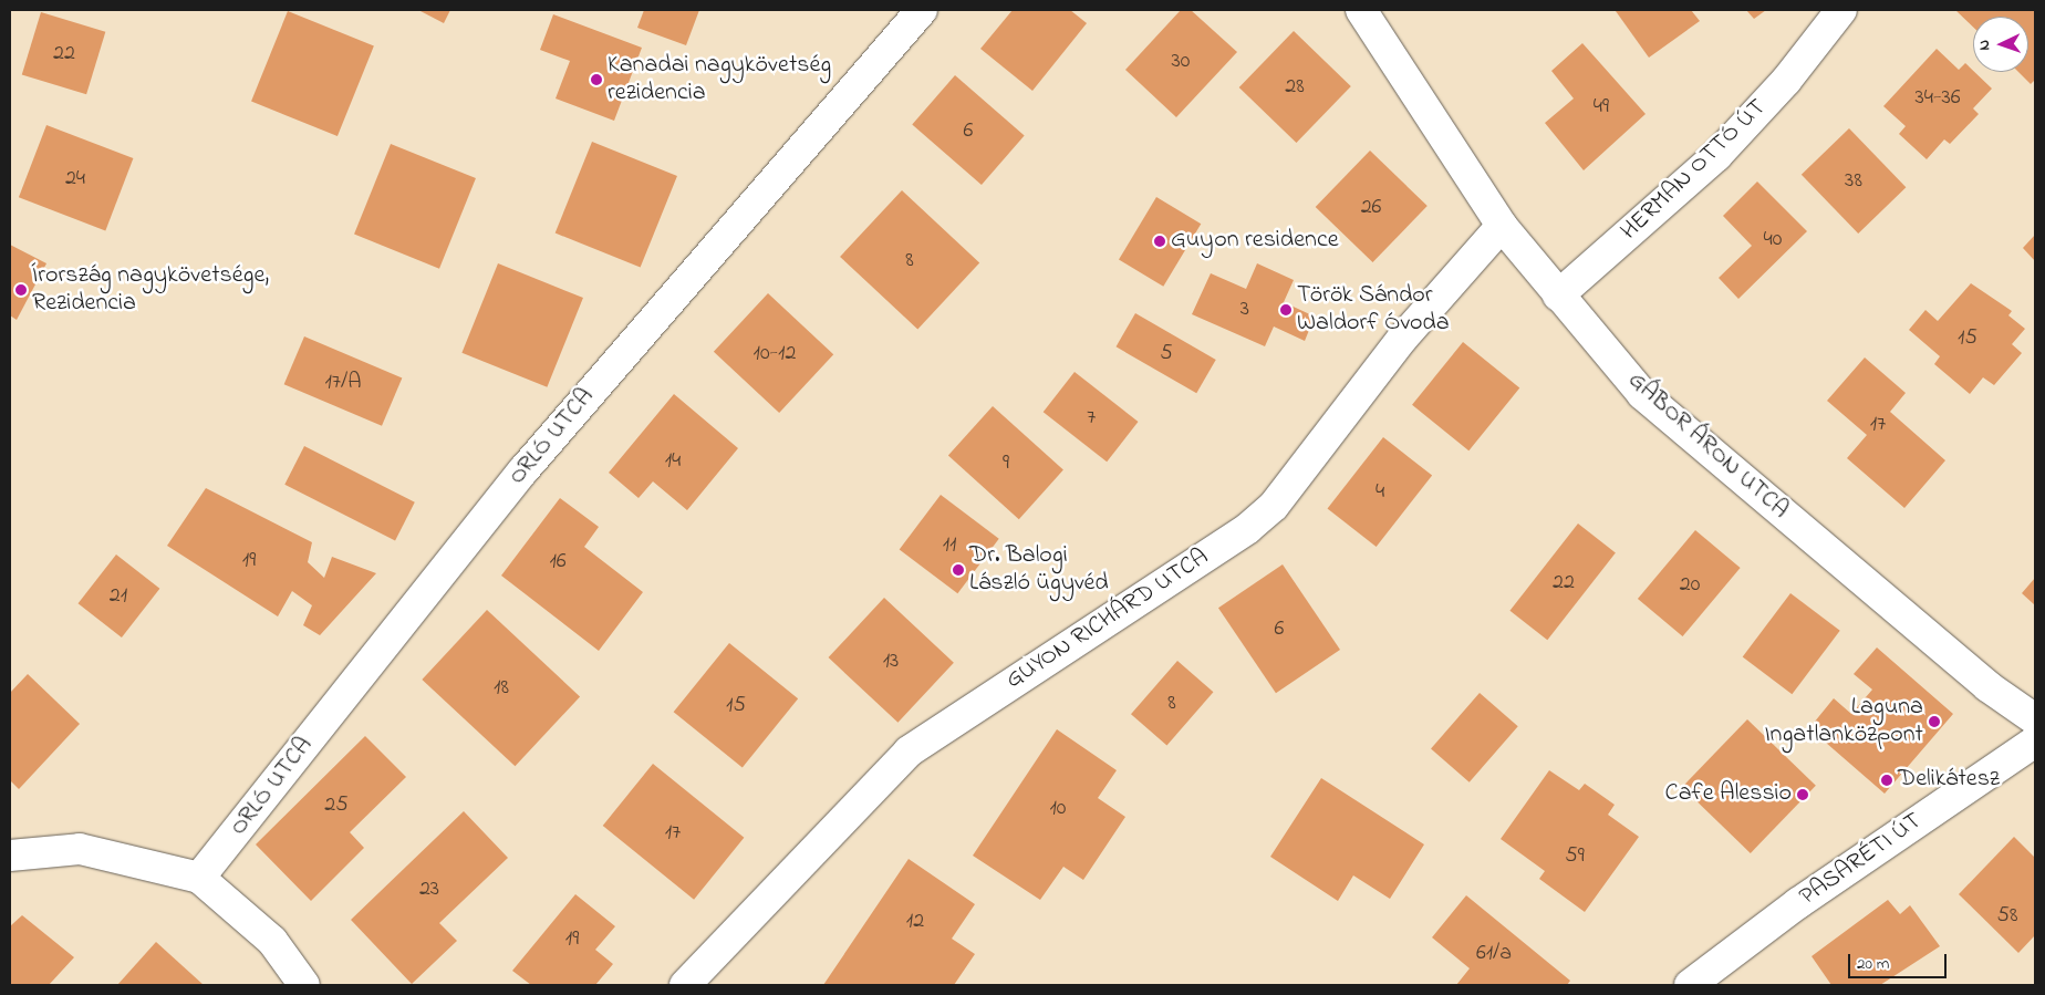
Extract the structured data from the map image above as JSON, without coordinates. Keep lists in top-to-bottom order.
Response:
{
  "streets": {
    "street": [
      "HERMAN OTTÓ ÚT",
      "ORLÓ UTCA",
      "GÁBOR ÁRON UTCA",
      "GUYON RICHÁRD UTCA",
      "PASARÉTI ÚT"
    ]
  },
  "crossings": [
    ["HERMAN OTTÓ ÚT", "GÁBOR ÁRON UTCA"],
    ["GÁBOR ÁRON UTCA", "GUYON RICHÁRD UTCA"]
  ],
  "places": [
    "Kanadai nagykövetség rezidencia",
    "Guyon residence",
    "Írország nagykövetsége, Rezidencia",
    "Török Sándor Waldorf Óvoda",
    "Dr. Balogi László ügyvéd",
    "Laguna Ingatlanközpont",
    "Delikátesz",
    "Cafe Alessio"
  ],
  "house_numbers": [
    "22",
    "30",
    "28",
    "34-36",
    "49",
    "6",
    "24",
    "38",
    "26",
    "40",
    "8",
    "3",
    "15",
    "10-12",
    "5",
    "17/A",
    "7",
    "17",
    "14",
    "9",
    "4",
    "11",
    "19",
    "16",
    "22",
    "20",
    "21",
    "6",
    "13",
    "18",
    "8",
    "15",
    "25",
    "10",
    "17",
    "59",
    "23",
    "58",
    "12",
    "19",
    "61/a"
  ],
  "scale_bar": "20 m",
  "north": "left"
}
